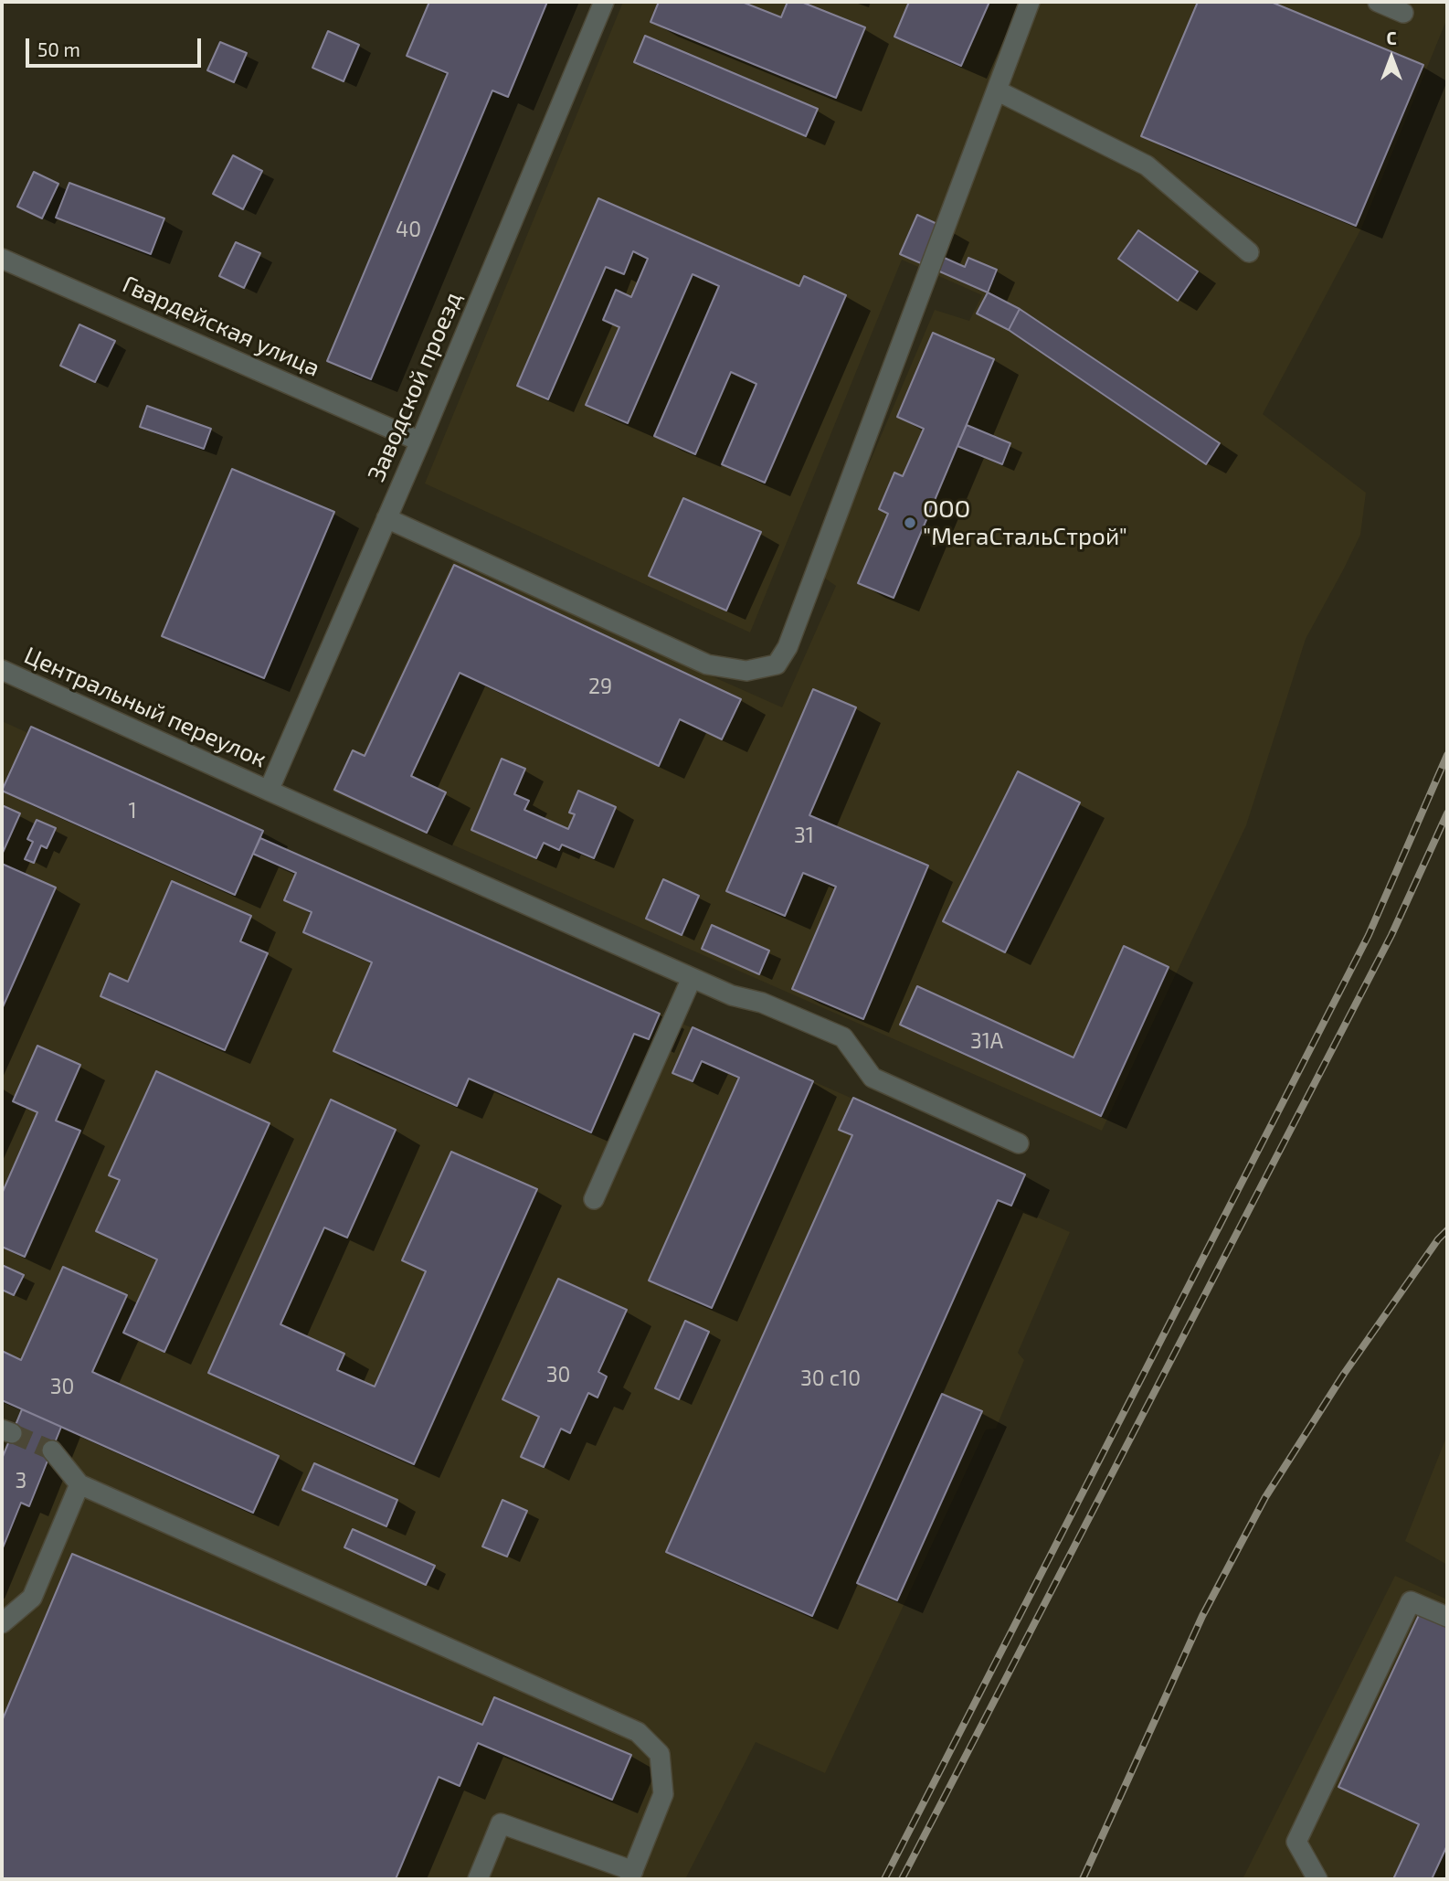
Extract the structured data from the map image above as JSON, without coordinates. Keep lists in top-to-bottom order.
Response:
{
  "streets": {
    "street": ["Гвардейская улица", "Заводской проезд", "Центральный переулок"]
  },
  "crossings": [
    ["Гвардейская улица", "Заводской проезд"],
    ["Заводской проезд", "Центральный переулок"]
  ],
  "places": ["ООО \"МегаСтальСтрой\""],
  "house_numbers": [
    "40",
    "29",
    "1",
    "31",
    "31А",
    "30",
    "30 с10",
    "30",
    "3"
  ],
  "scale_bar": "50 m",
  "north": "top"
}
